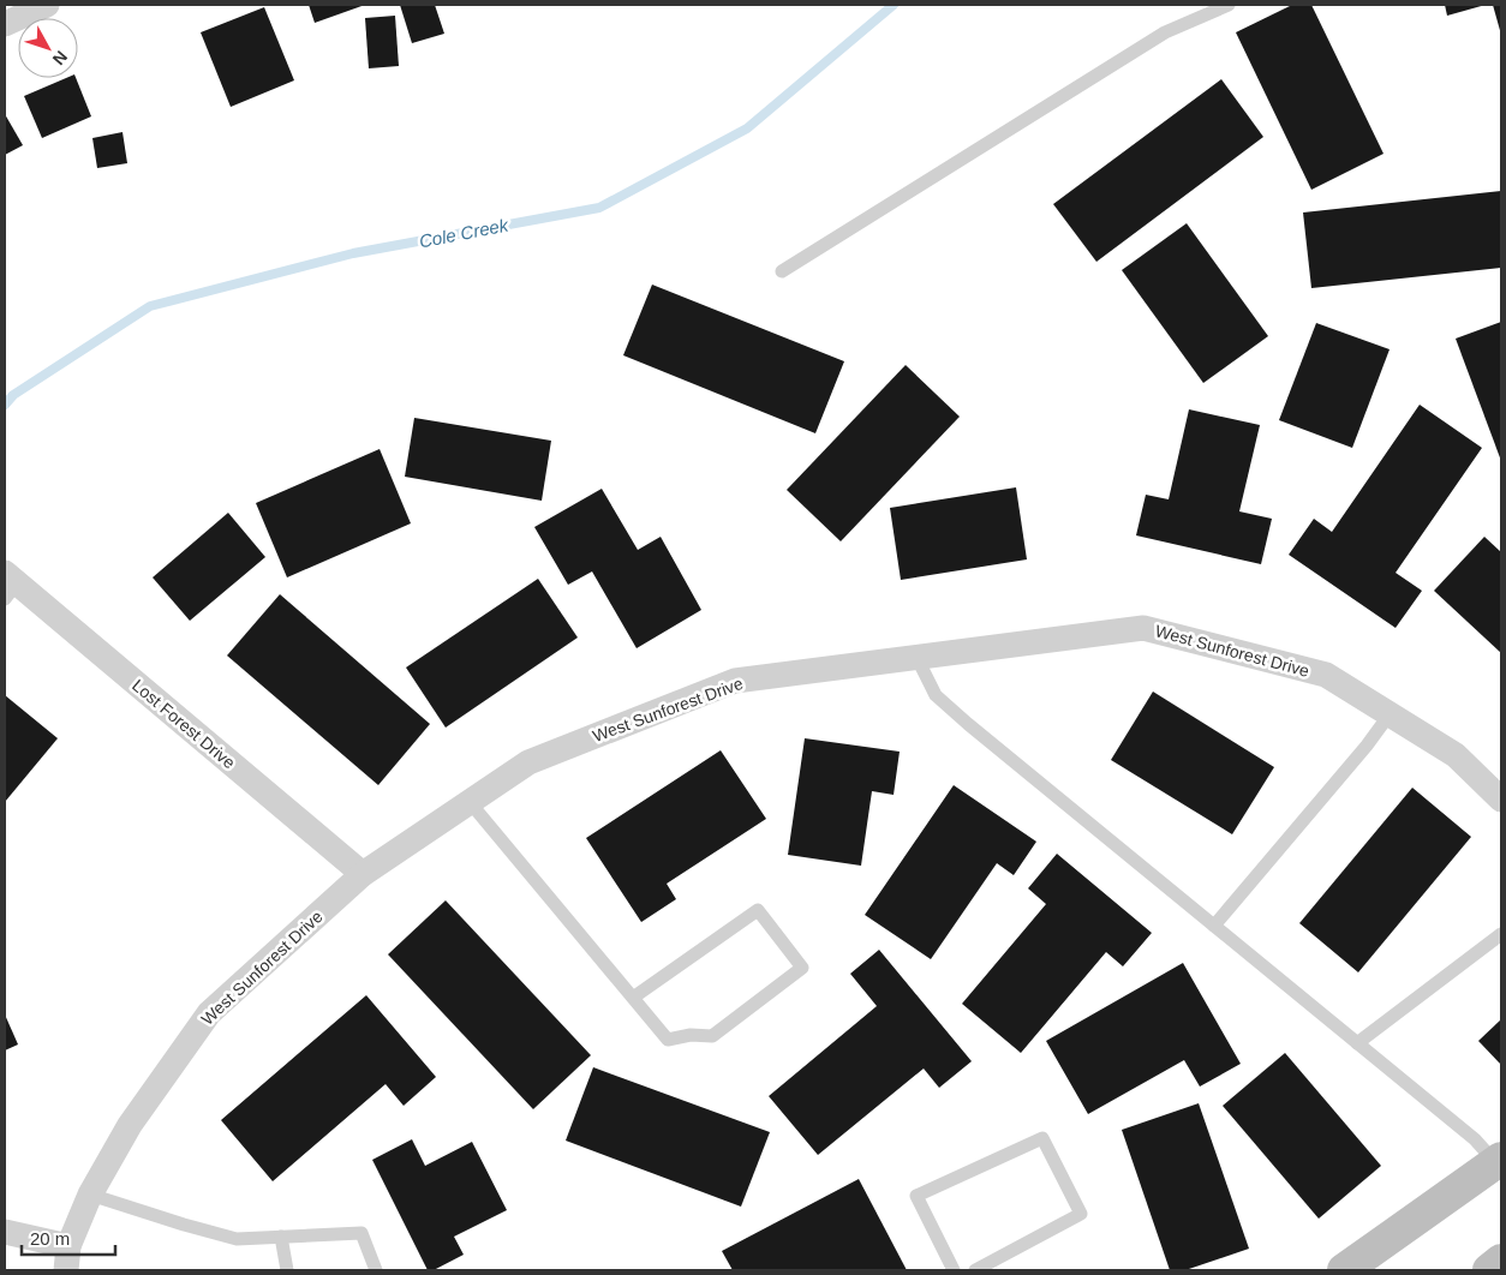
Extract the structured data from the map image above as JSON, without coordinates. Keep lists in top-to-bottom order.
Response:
{
  "streets": {
    "street": ["West Sunforest Drive", "Lost Forest Drive"]
  },
  "crossings": [
    ["West Sunforest Drive", "Lost Forest Drive"]
  ],
  "water": ["Cole Creek"],
  "scale_bar": "20 m",
  "north": "bottom right"
}
